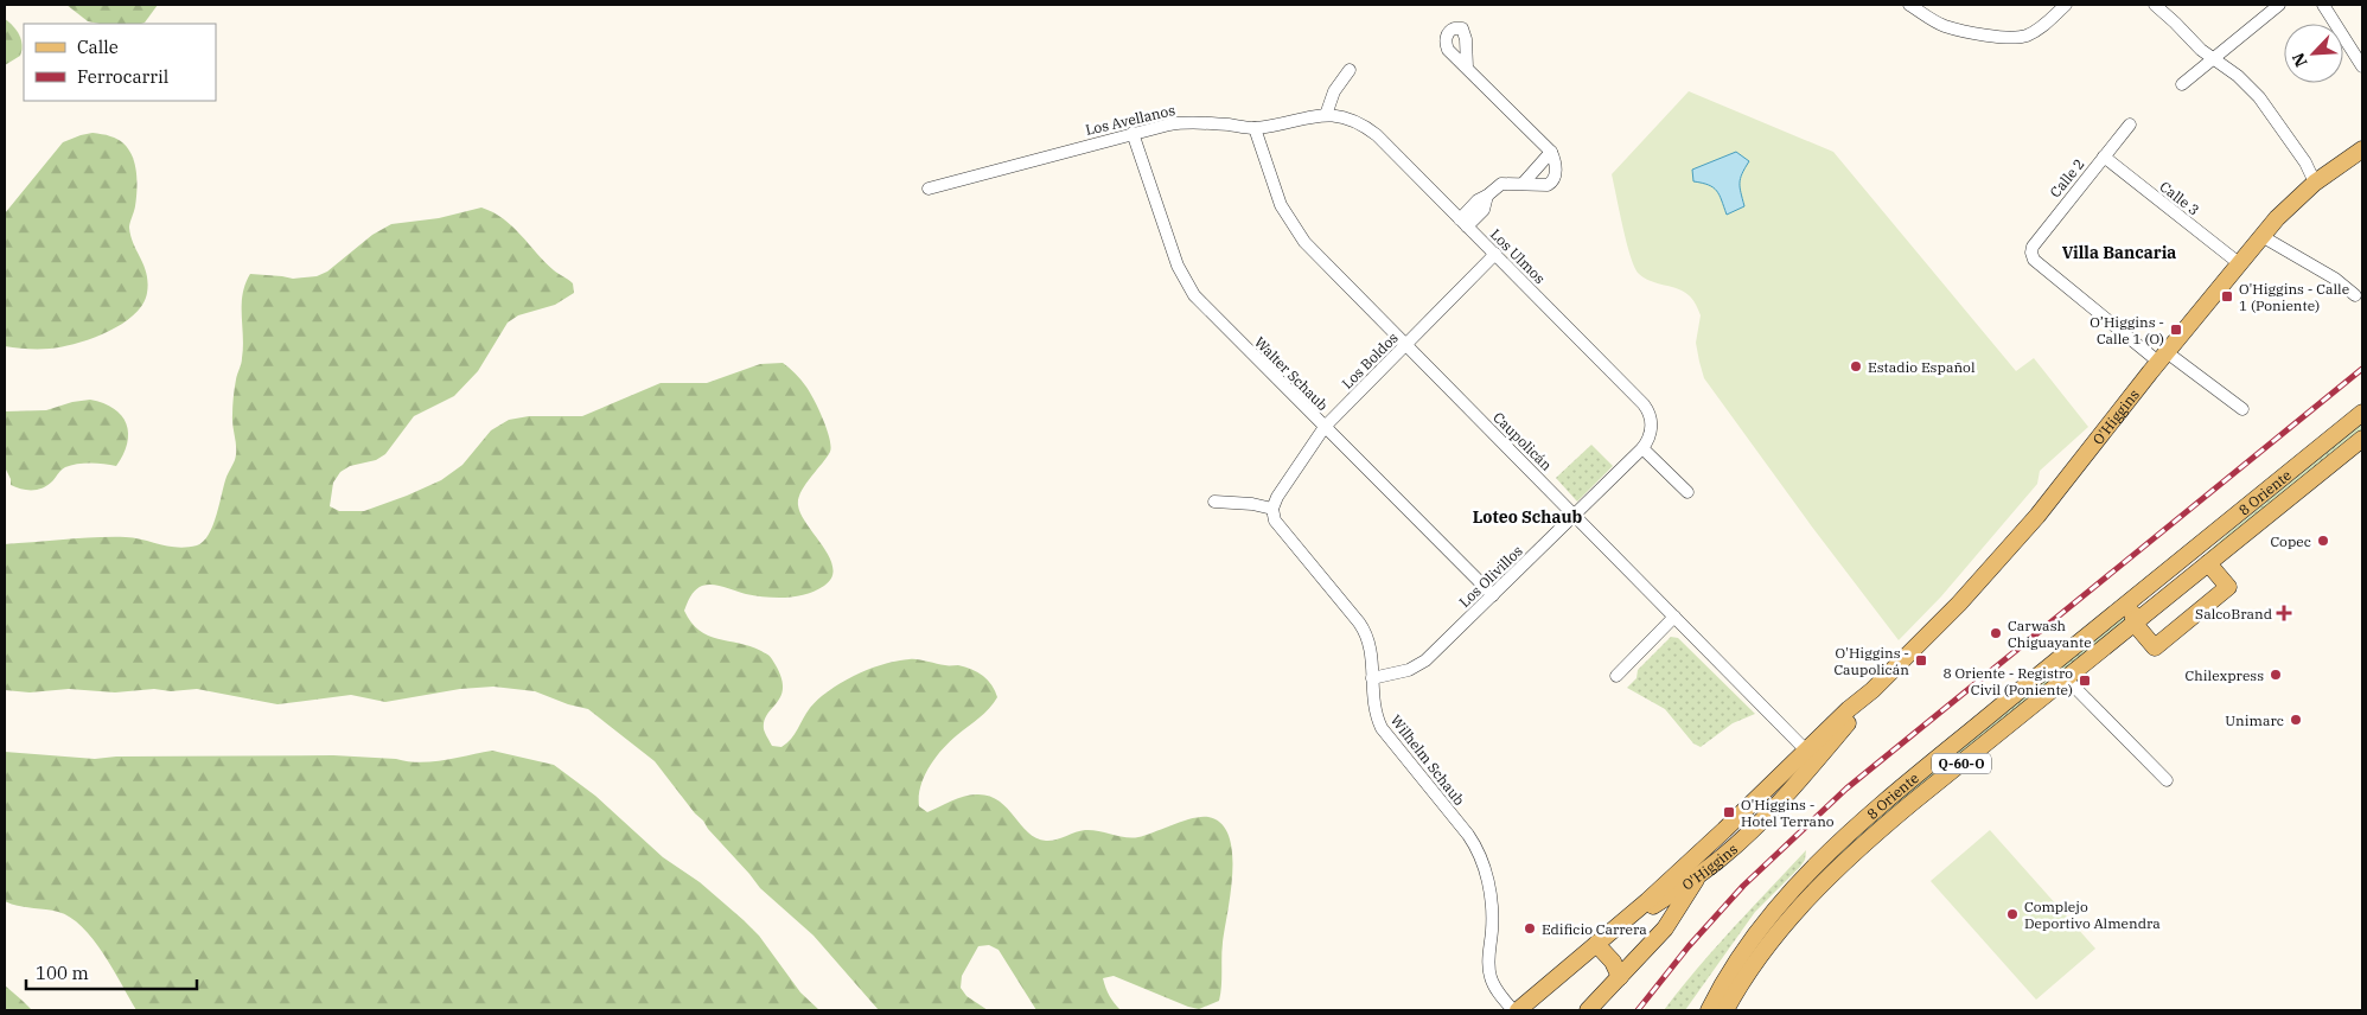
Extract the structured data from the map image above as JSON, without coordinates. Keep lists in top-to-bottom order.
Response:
{
  "streets": {
    "main road": ["O'Higgins", "8 Oriente", "Q-60-O"],
    "street": [
      "Los Avellanos",
      "Calle 2",
      "Calle 3",
      "Los Ulmos",
      "Los Boldos",
      "Walter Schaub",
      "Caupolicán",
      "Los Olivillos",
      "Wilhelm Schaub"
    ]
  },
  "crossings": [
    ["Los Avellanos", "Los Ulmos"],
    ["Los Avellanos", "Walter Schaub"],
    ["Los Avellanos", "Caupolicán"],
    ["Calle 2", "Calle 3"],
    ["Calle 2", "O'Higgins"],
    ["Calle 3", "O'Higgins"],
    ["Los Ulmos", "Los Boldos"],
    ["Los Ulmos", "Los Olivillos"],
    ["Los Boldos", "Walter Schaub"],
    ["Los Boldos", "Caupolicán"],
    ["Los Boldos", "Wilhelm Schaub"],
    ["Walter Schaub", "Los Olivillos"],
    ["O'Higgins", "Caupolicán"],
    ["O'Higgins", "Wilhelm Schaub"],
    ["Caupolicán", "Los Olivillos"],
    ["Los Olivillos", "Wilhelm Schaub"]
  ],
  "districts": ["Villa Bancaria", "Loteo Schaub"],
  "places": {
    "transit": [
      "O'Higgins - Calle 1 (Poniente)",
      "O’Higgins - Calle 1 (O)",
      "O'Higgins - Caupolicán",
      "8 Oriente - Registro Civil (Poniente)",
      "O'Higgins - Hotel Terrano"
    ],
    "other": [
      "Estadio Español",
      "Copec",
      "Carwash Chiguayante",
      "Chilexpress",
      "Unimarc",
      "Complejo Deportivo Almendra",
      "Edificio Carrera"
    ],
    "health": ["SalcoBrand"]
  },
  "legend": ["Calle", "Ferrocarril"],
  "scale_bar": "100 m",
  "north": "bottom left"
}
